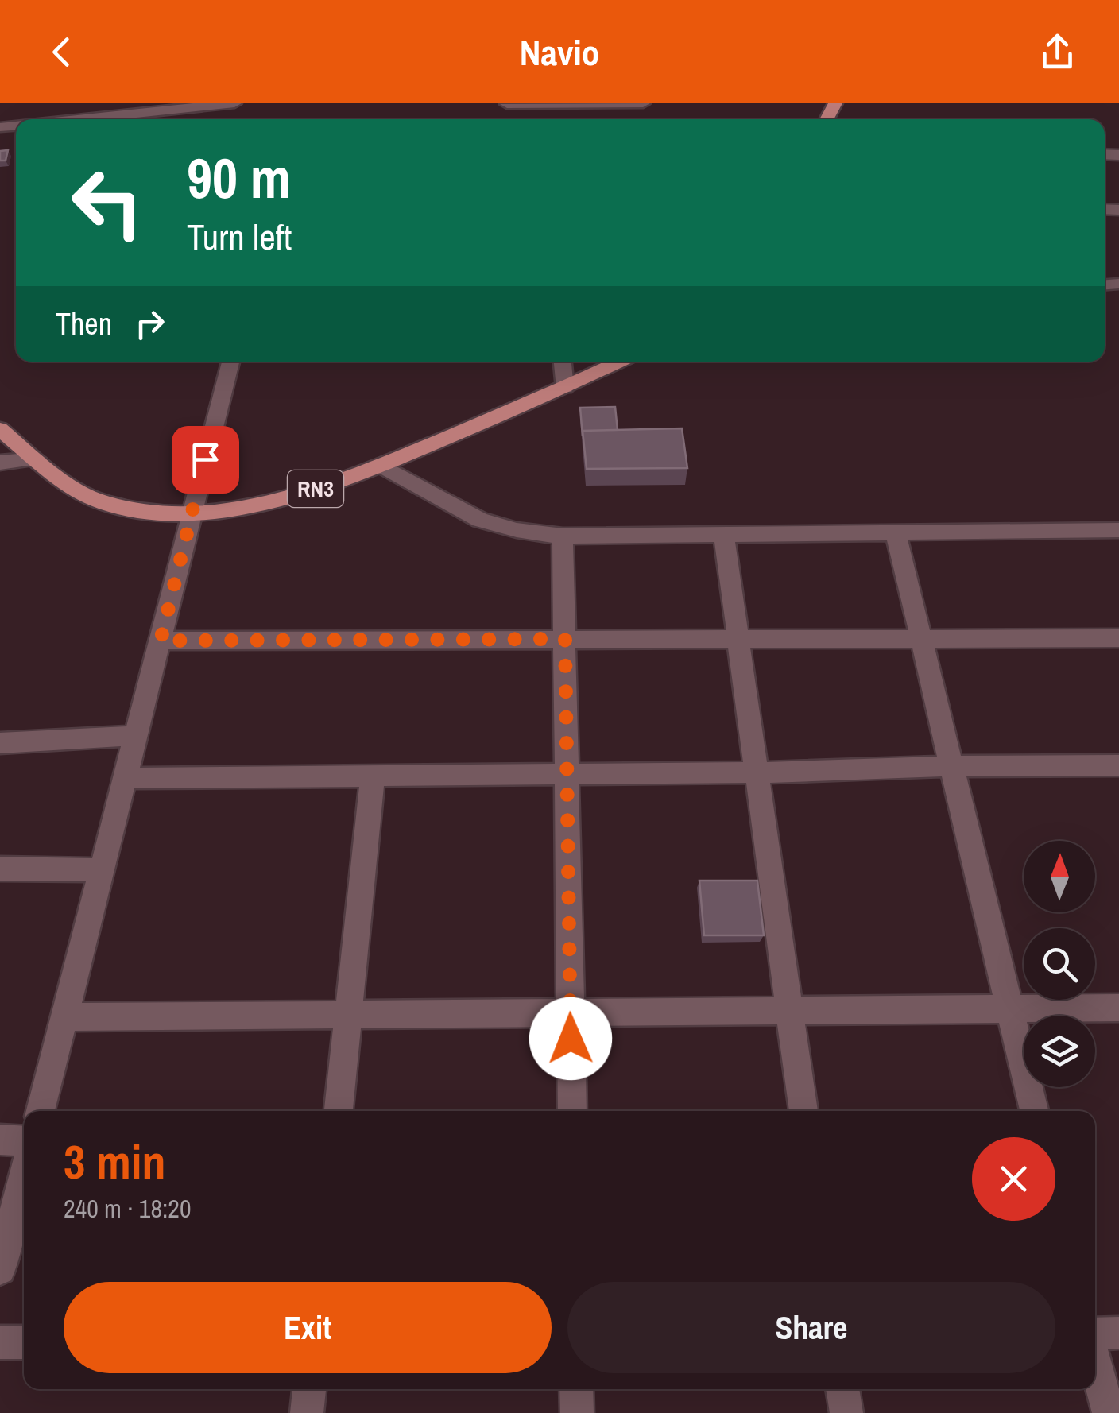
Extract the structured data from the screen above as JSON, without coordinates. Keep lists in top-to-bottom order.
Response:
{
  "streets": {
    "highway": ["RN3"]
  },
  "north": "top",
  "page": {
    "header": "Navio",
    "turn": ["90 m", "Turn left"],
    "then": "Then",
    "heading": ["3 min", "240 m · 18:20"],
    "buttons": ["Exit", "Share"]
  }
}
